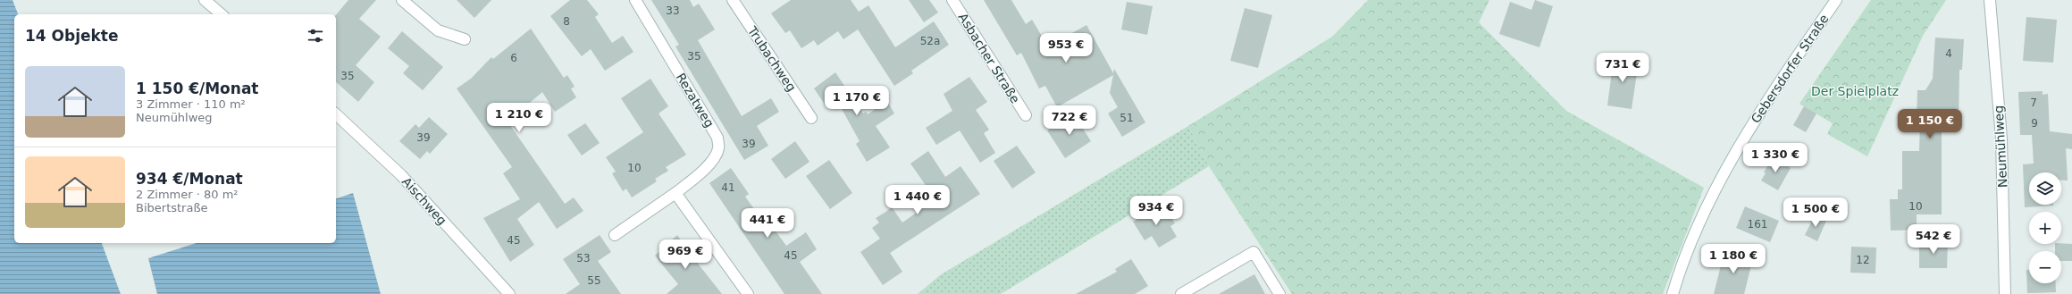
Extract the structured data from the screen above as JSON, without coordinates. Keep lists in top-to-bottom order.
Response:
{
  "streets": {
    "street": [
      "Asbacher Straße",
      "Trubachweg",
      "Gebersdorfer Straße",
      "Rezatweg",
      "Neumühlweg",
      "Aischweg"
    ]
  },
  "parks": ["Der Spielplatz"],
  "house_numbers": [
    "33",
    "8",
    "52a",
    "4",
    "35",
    "6",
    "35",
    "7",
    "51",
    "9",
    "39",
    "39",
    "10",
    "41",
    "10",
    "161",
    "45",
    "45",
    "53",
    "12",
    "55"
  ],
  "page": {
    "heading": "14 Objekte",
    "price": [
      "953 €",
      "731 €",
      "1 170 €",
      "1 210 €",
      "722 €",
      "1 150 €",
      "1 330 €",
      "1 440 €",
      "934 €",
      "1 500 €",
      "441 €",
      "542 €",
      "969 €",
      "1 180 €"
    ],
    "list": [
      {
        "name": "1 150 €/Monat",
        "note": "3 Zimmer · 110 m² · Neumühlweg"
      },
      {
        "name": "934 €/Monat",
        "note": "2 Zimmer · 80 m² · Bibertstraße"
      }
    ],
    "map_buttons": ["+", "−"]
  }
}
